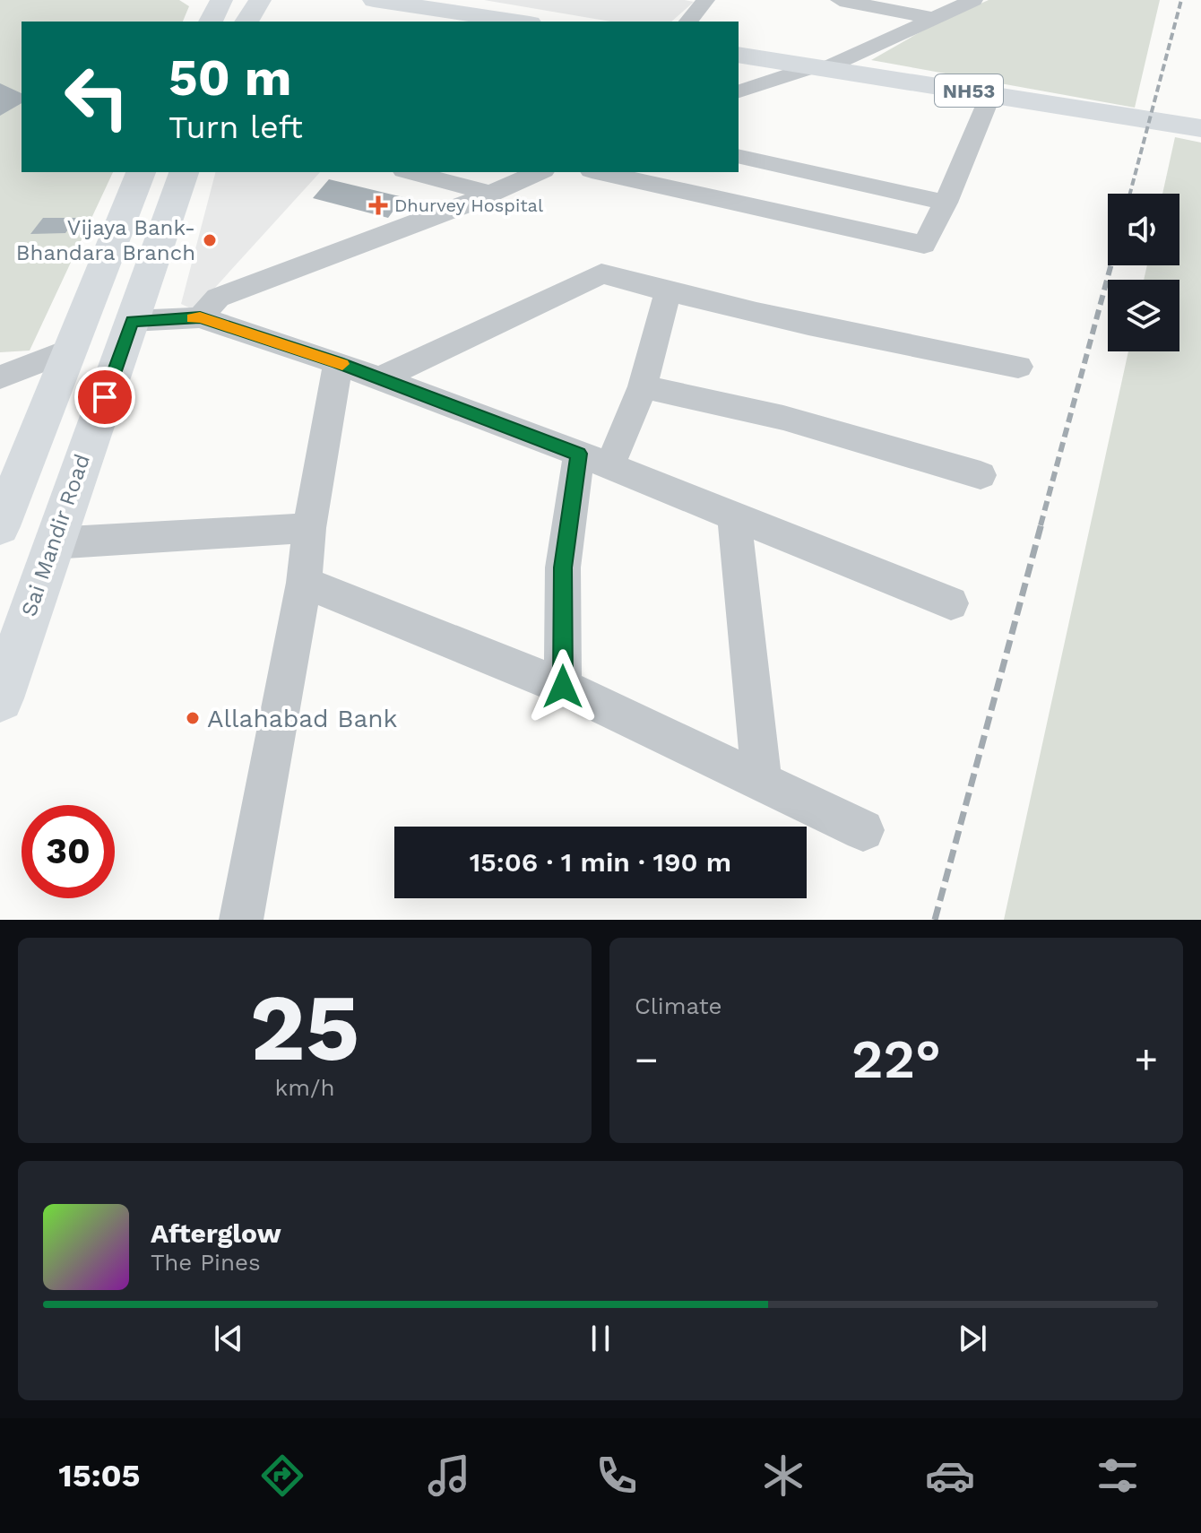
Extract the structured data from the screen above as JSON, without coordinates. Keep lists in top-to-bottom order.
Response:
{
  "streets": {
    "highway": ["NH53", "Sai Mandir Road"]
  },
  "places": {
    "health": ["Dhurvey Hospital"],
    "other": ["Vijaya Bank- Bhandara Branch", "Allahabad Bank"]
  },
  "page": {
    "turn": ["50 m", "Turn left"],
    "limit": "30",
    "trip": "15:06 · 1 min · 190 m",
    "tile": [
      ["25", "km/h"],
      "Climate"
    ],
    "heat": ["−", "22°", "+"],
    "song": ["Afterglow", "The Pines"],
    "tabs": "15:05"
  }
}
